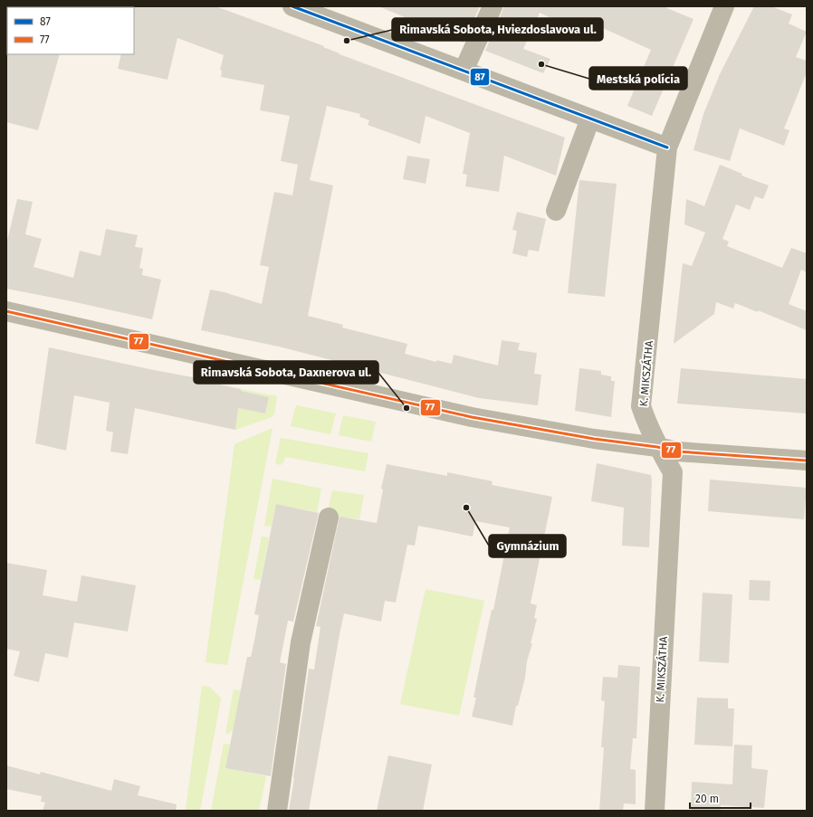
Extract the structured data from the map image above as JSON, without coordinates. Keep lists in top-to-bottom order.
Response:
{
  "streets": {
    "street": ["K. MIKSZÁTHA"]
  },
  "places": [
    "Rimavská Sobota, Hviezdoslavova ul.",
    "Mestská polícia",
    "Rimavská Sobota, Daxnerova ul.",
    "Gymnázium"
  ],
  "lines": ["transit line 87", "transit line 77"],
  "legend": ["87", "77"],
  "scale_bar": "20 m"
}
